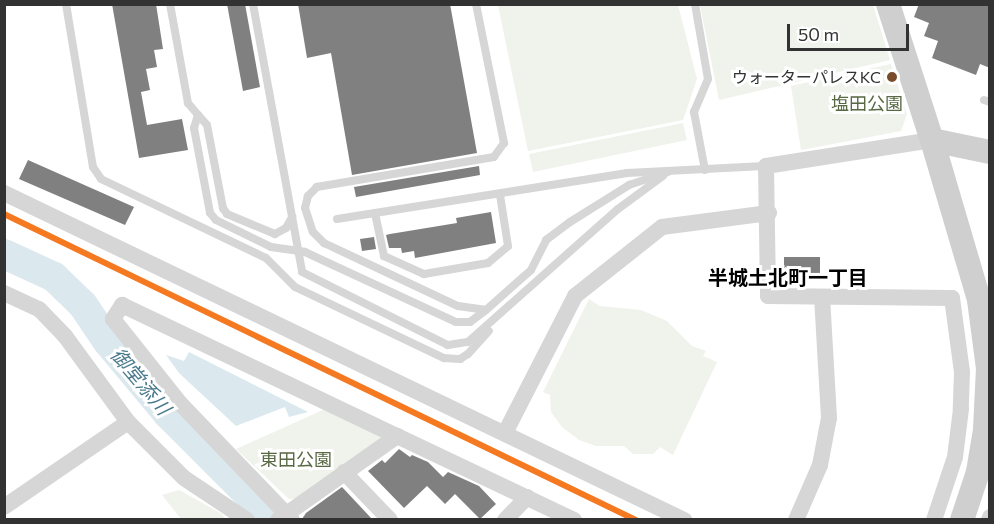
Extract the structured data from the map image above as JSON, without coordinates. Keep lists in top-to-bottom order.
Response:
{
  "districts": ["半城土北町一丁目"],
  "water": ["御堂添川"],
  "parks": ["塩田公園", "東田公園"],
  "places": ["ウォーターパレスKC"],
  "scale_bar": "50 m"
}
